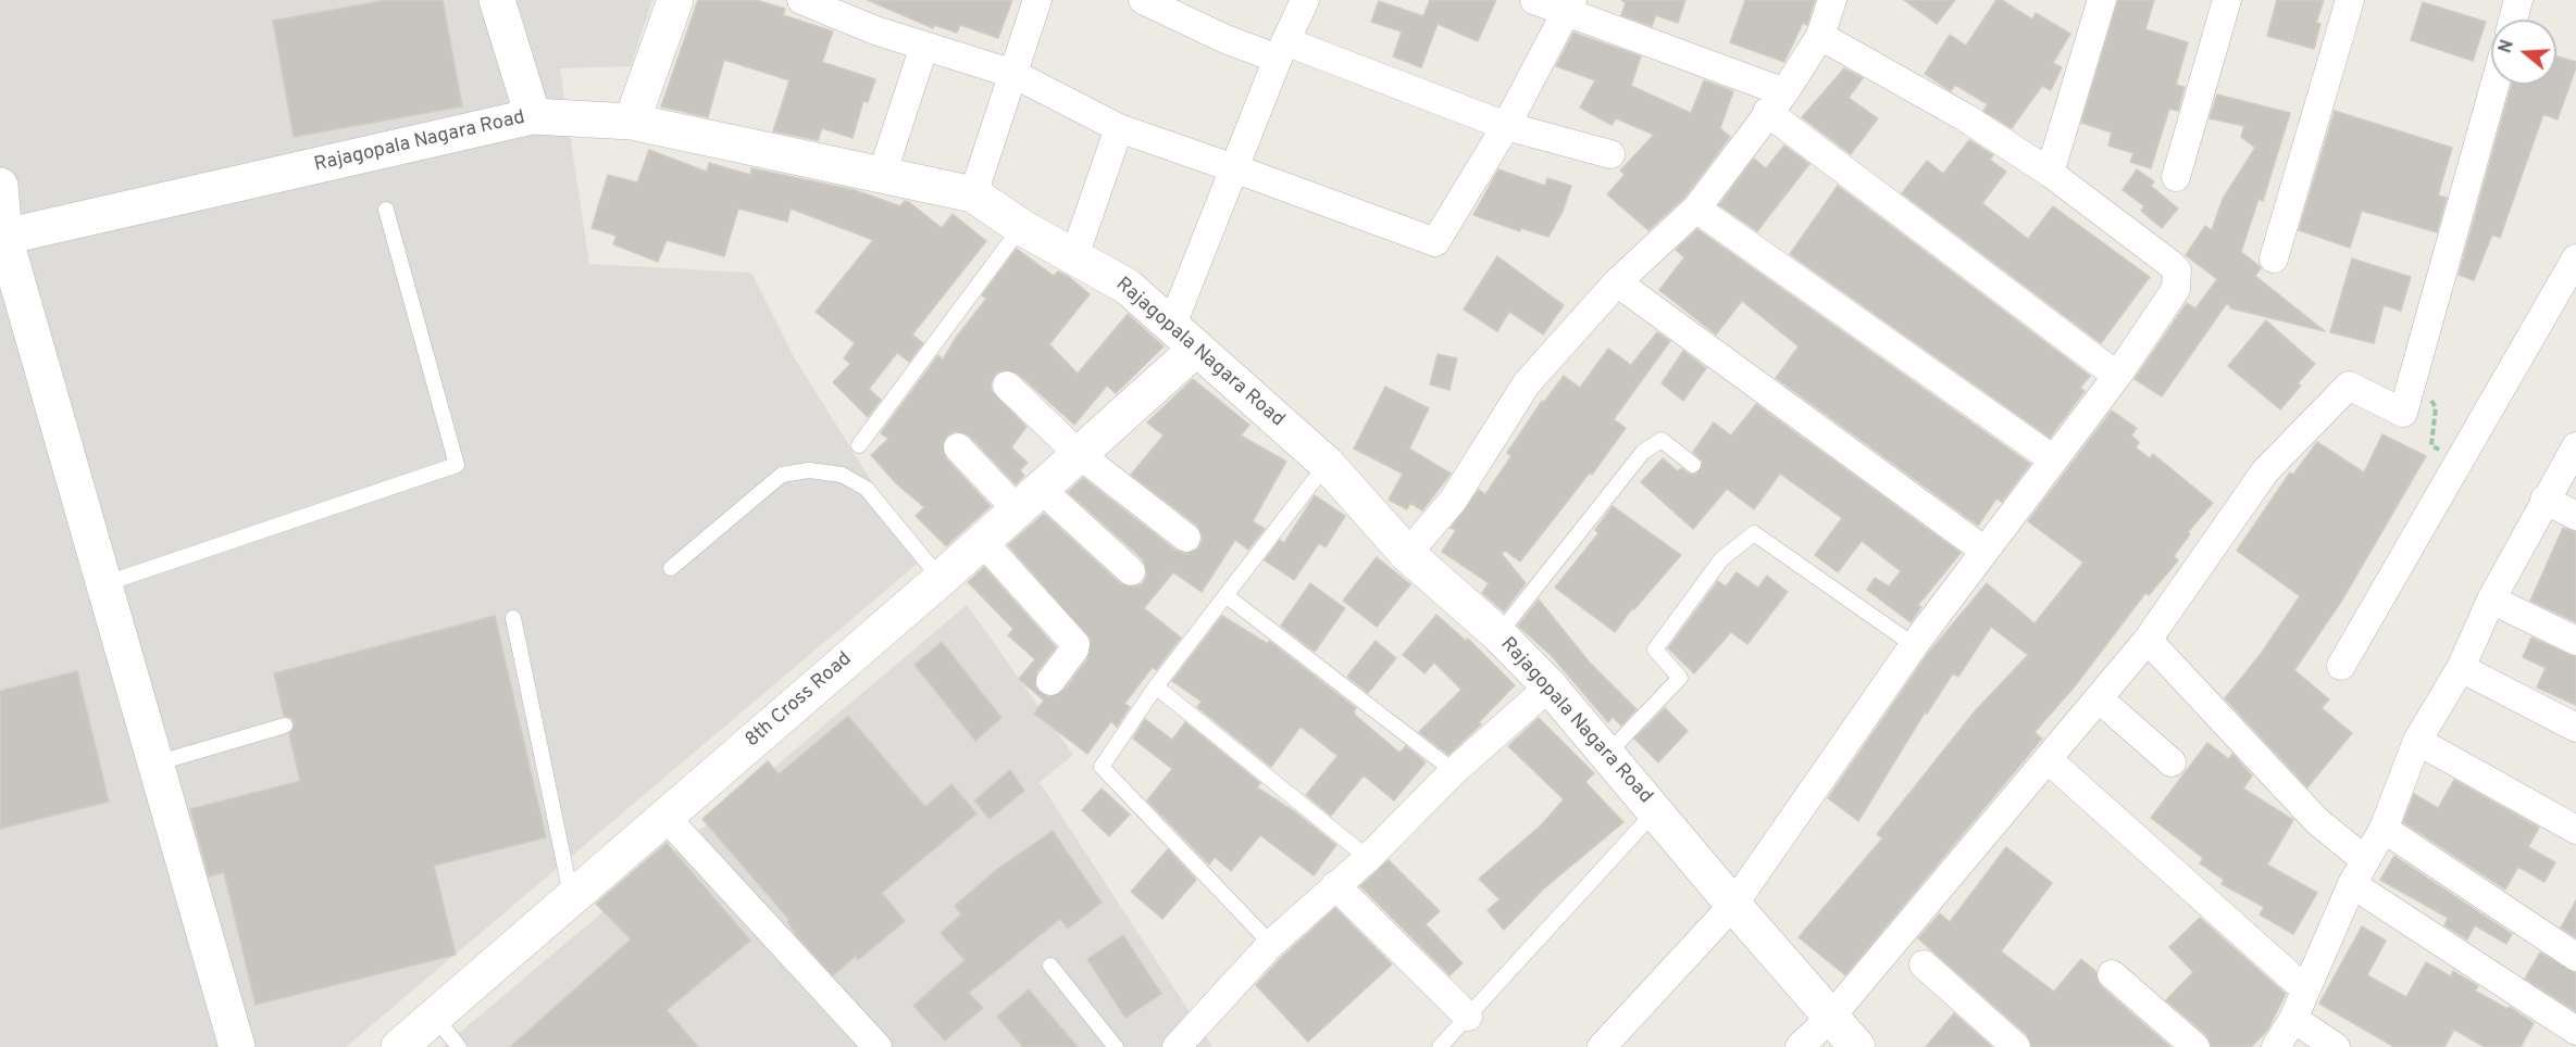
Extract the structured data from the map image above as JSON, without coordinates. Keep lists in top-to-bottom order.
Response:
{
  "streets": {
    "street": ["Rajagopala Nagara Road", "8th Cross Road"]
  },
  "crossings": [
    ["Rajagopala Nagara Road", "8th Cross Road"]
  ],
  "north": "left"
}
